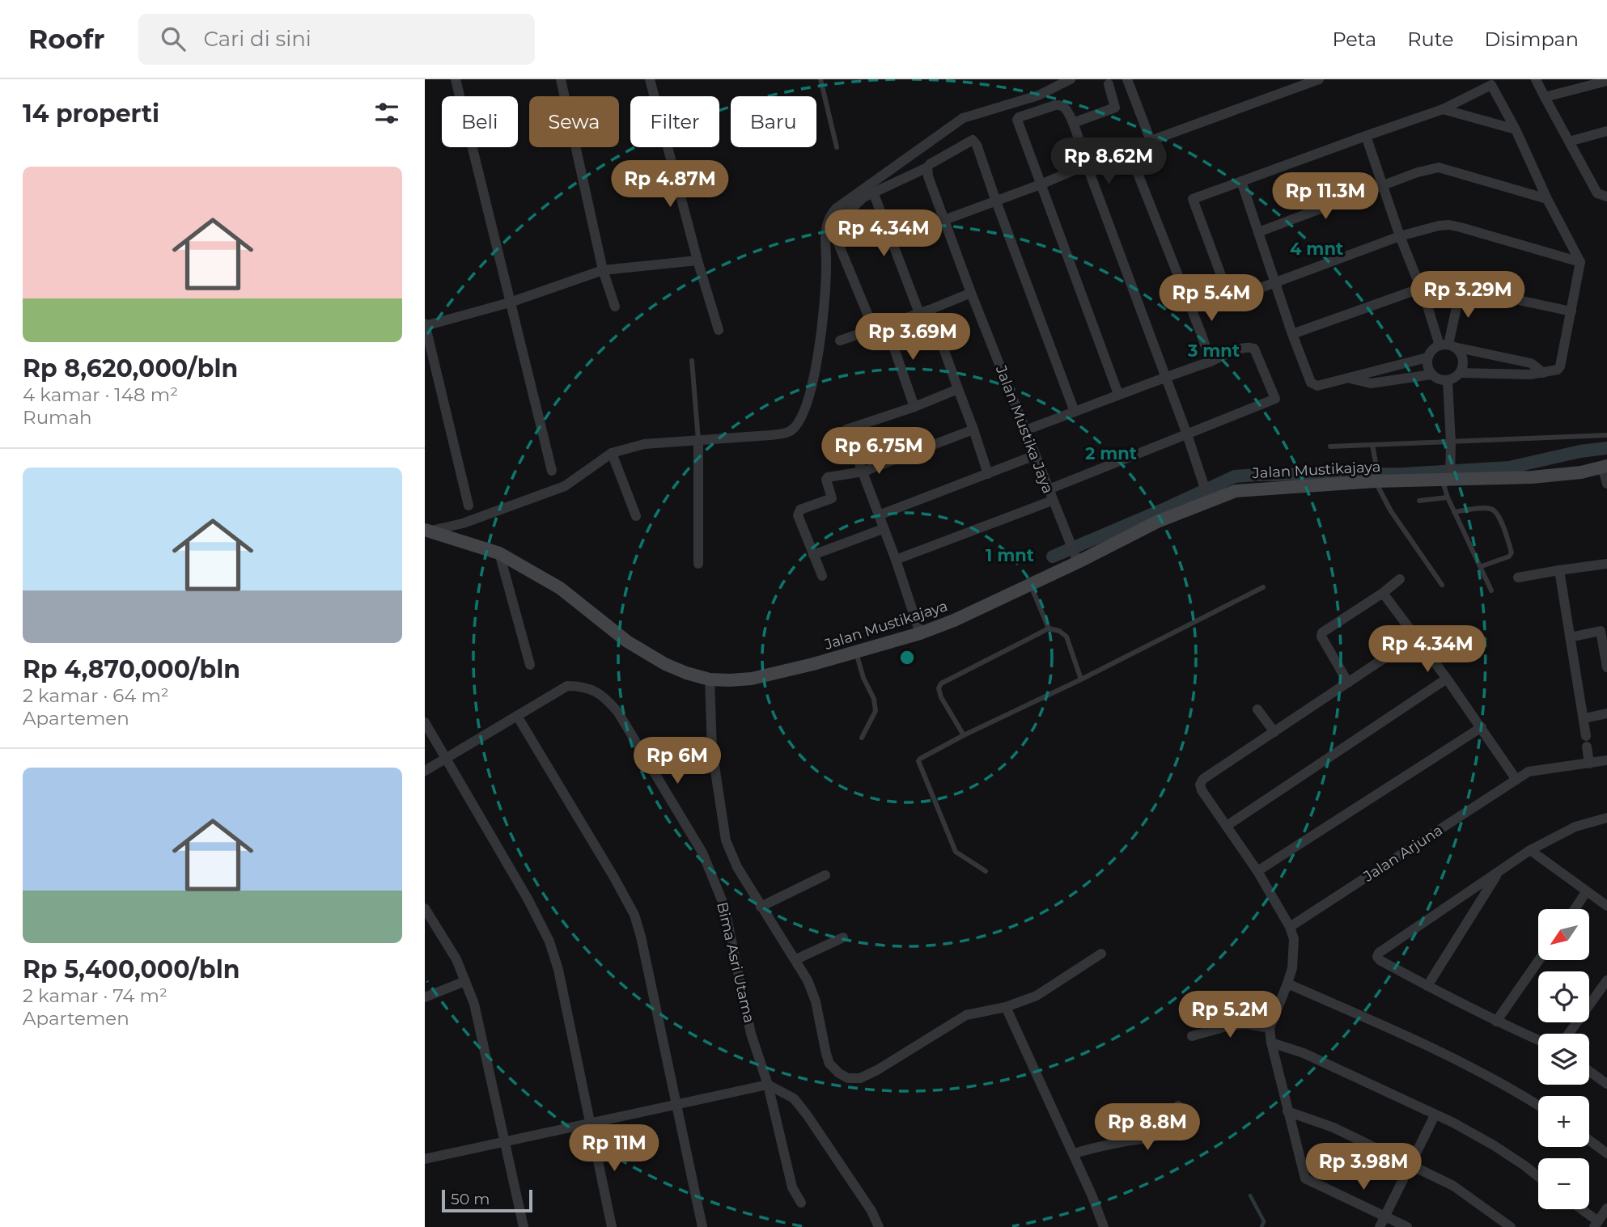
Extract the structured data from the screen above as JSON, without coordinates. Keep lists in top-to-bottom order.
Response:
{
  "streets": {
    "main road": ["Jalan Mustikajaya"],
    "street": ["Jalan Mustika Jaya", "Jalan Arjuna", "Bima Asri Utama"]
  },
  "crossings": [
    ["Jalan Mustika Jaya", "Jalan Mustikajaya"]
  ],
  "scale_bar": "50 m",
  "north": "bottom left",
  "page": {
    "header": "Roofr",
    "search": "Cari di sini",
    "nav": ["Peta", "Rute", "Disimpan"],
    "heading": "14 properti",
    "chip": [
      "Beli",
      "Sewa",
      "Filter",
      "Baru"
    ],
    "price": [
      "Rp 8.62M",
      "Rp 4.87M",
      "Rp 11.3M",
      "Rp 4.34M",
      "Rp 3.29M",
      "Rp 5.4M",
      "Rp 3.69M",
      "Rp 6.75M",
      "Rp 4.34M",
      "Rp 6M",
      "Rp 5.2M",
      "Rp 8.8M",
      "Rp 11M",
      "Rp 3.98M"
    ],
    "list": [
      {
        "name": "Rp 8,620,000/bln",
        "note": "4 kamar · 148 m² · Rumah"
      },
      {
        "name": "Rp 4,870,000/bln",
        "note": "2 kamar · 64 m² · Apartemen"
      },
      {
        "name": "Rp 5,400,000/bln",
        "note": "2 kamar · 74 m² · Apartemen"
      }
    ],
    "map_buttons": ["+", "−"],
    "scale": "50 m"
  },
  "rings": [
    "4 mnt",
    "3 mnt",
    "2 mnt",
    "1 mnt"
  ]
}
